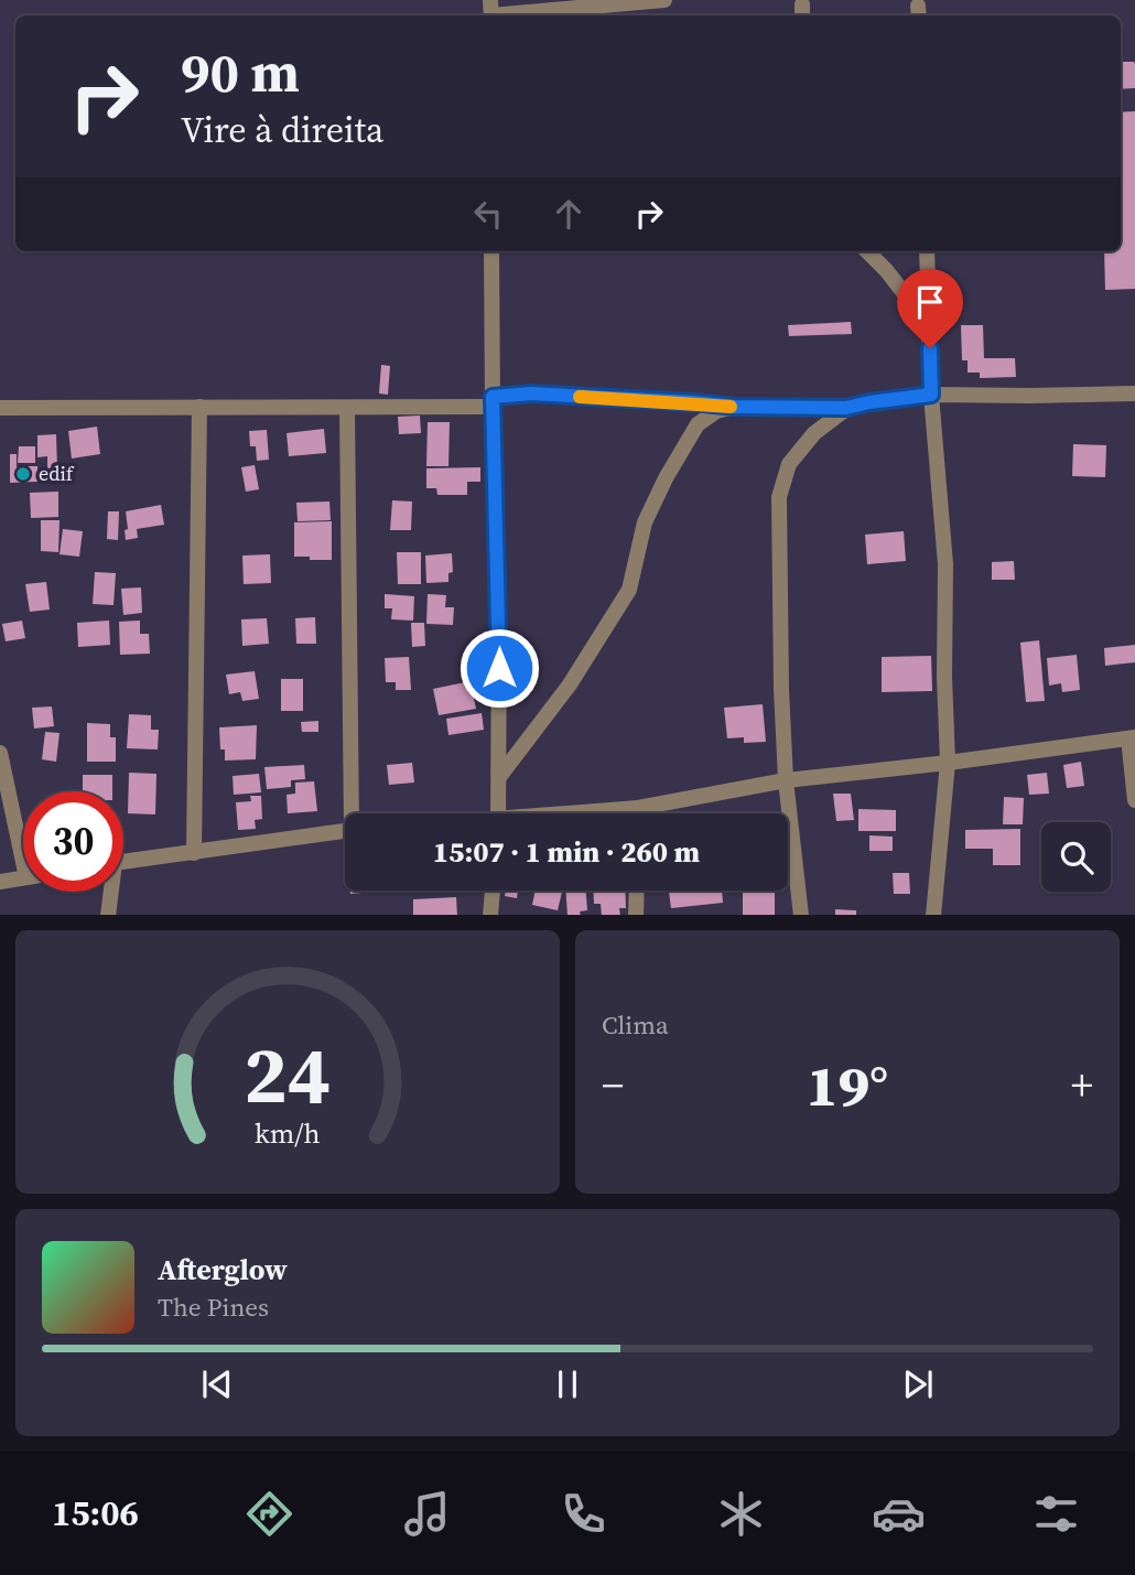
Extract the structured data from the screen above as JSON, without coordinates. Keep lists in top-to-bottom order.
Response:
{
  "places": ["edif"],
  "page": {
    "turn": ["90 m", "Vire à direita"],
    "limit": "30",
    "trip": "15:07 · 1 min · 260 m",
    "tile": "Clima",
    "heat": ["−", "19°", "+"],
    "song": ["Afterglow", "The Pines"],
    "tabs": "15:06",
    "gauge": ["24", "km/h"]
  }
}
